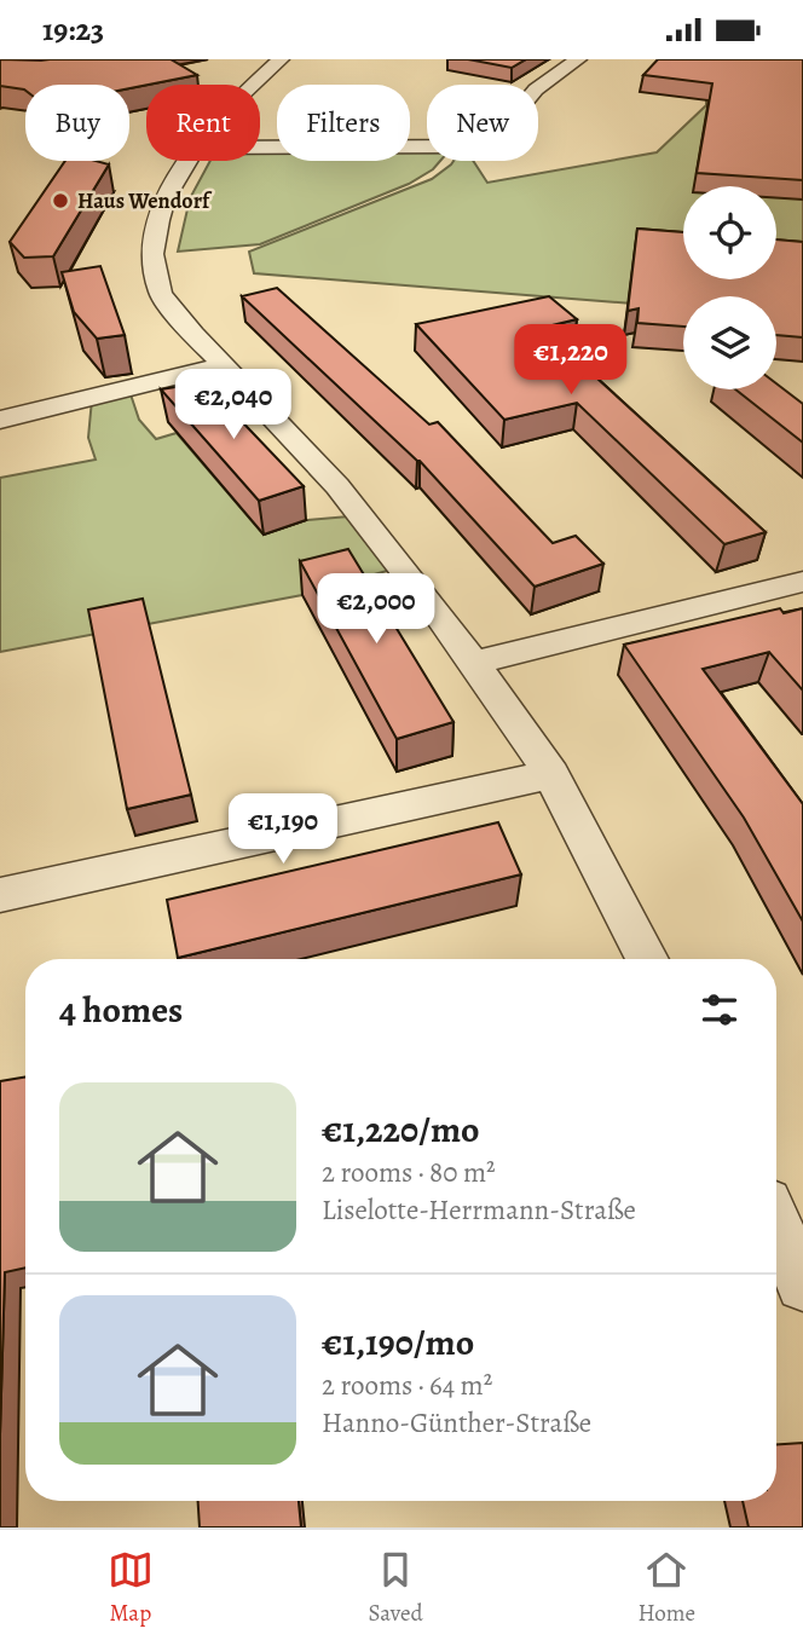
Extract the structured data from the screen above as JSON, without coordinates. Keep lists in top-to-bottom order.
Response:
{
  "places": ["Haus Wendorf"],
  "page": {
    "status": "19:23",
    "chip": [
      "Buy",
      "Rent",
      "Filters",
      "New"
    ],
    "price": [
      "€1,220",
      "€2,040",
      "€2,000",
      "€1,190"
    ],
    "heading": "4 homes",
    "list": [
      {
        "name": "€1,220/mo",
        "note": "2 rooms · 80 m² · Liselotte-Herrmann-Straße"
      },
      {
        "name": "€1,190/mo",
        "note": "2 rooms · 64 m² · Hanno-Günther-Straße"
      }
    ],
    "tabs": ["Map", "Saved", "Home"]
  }
}
